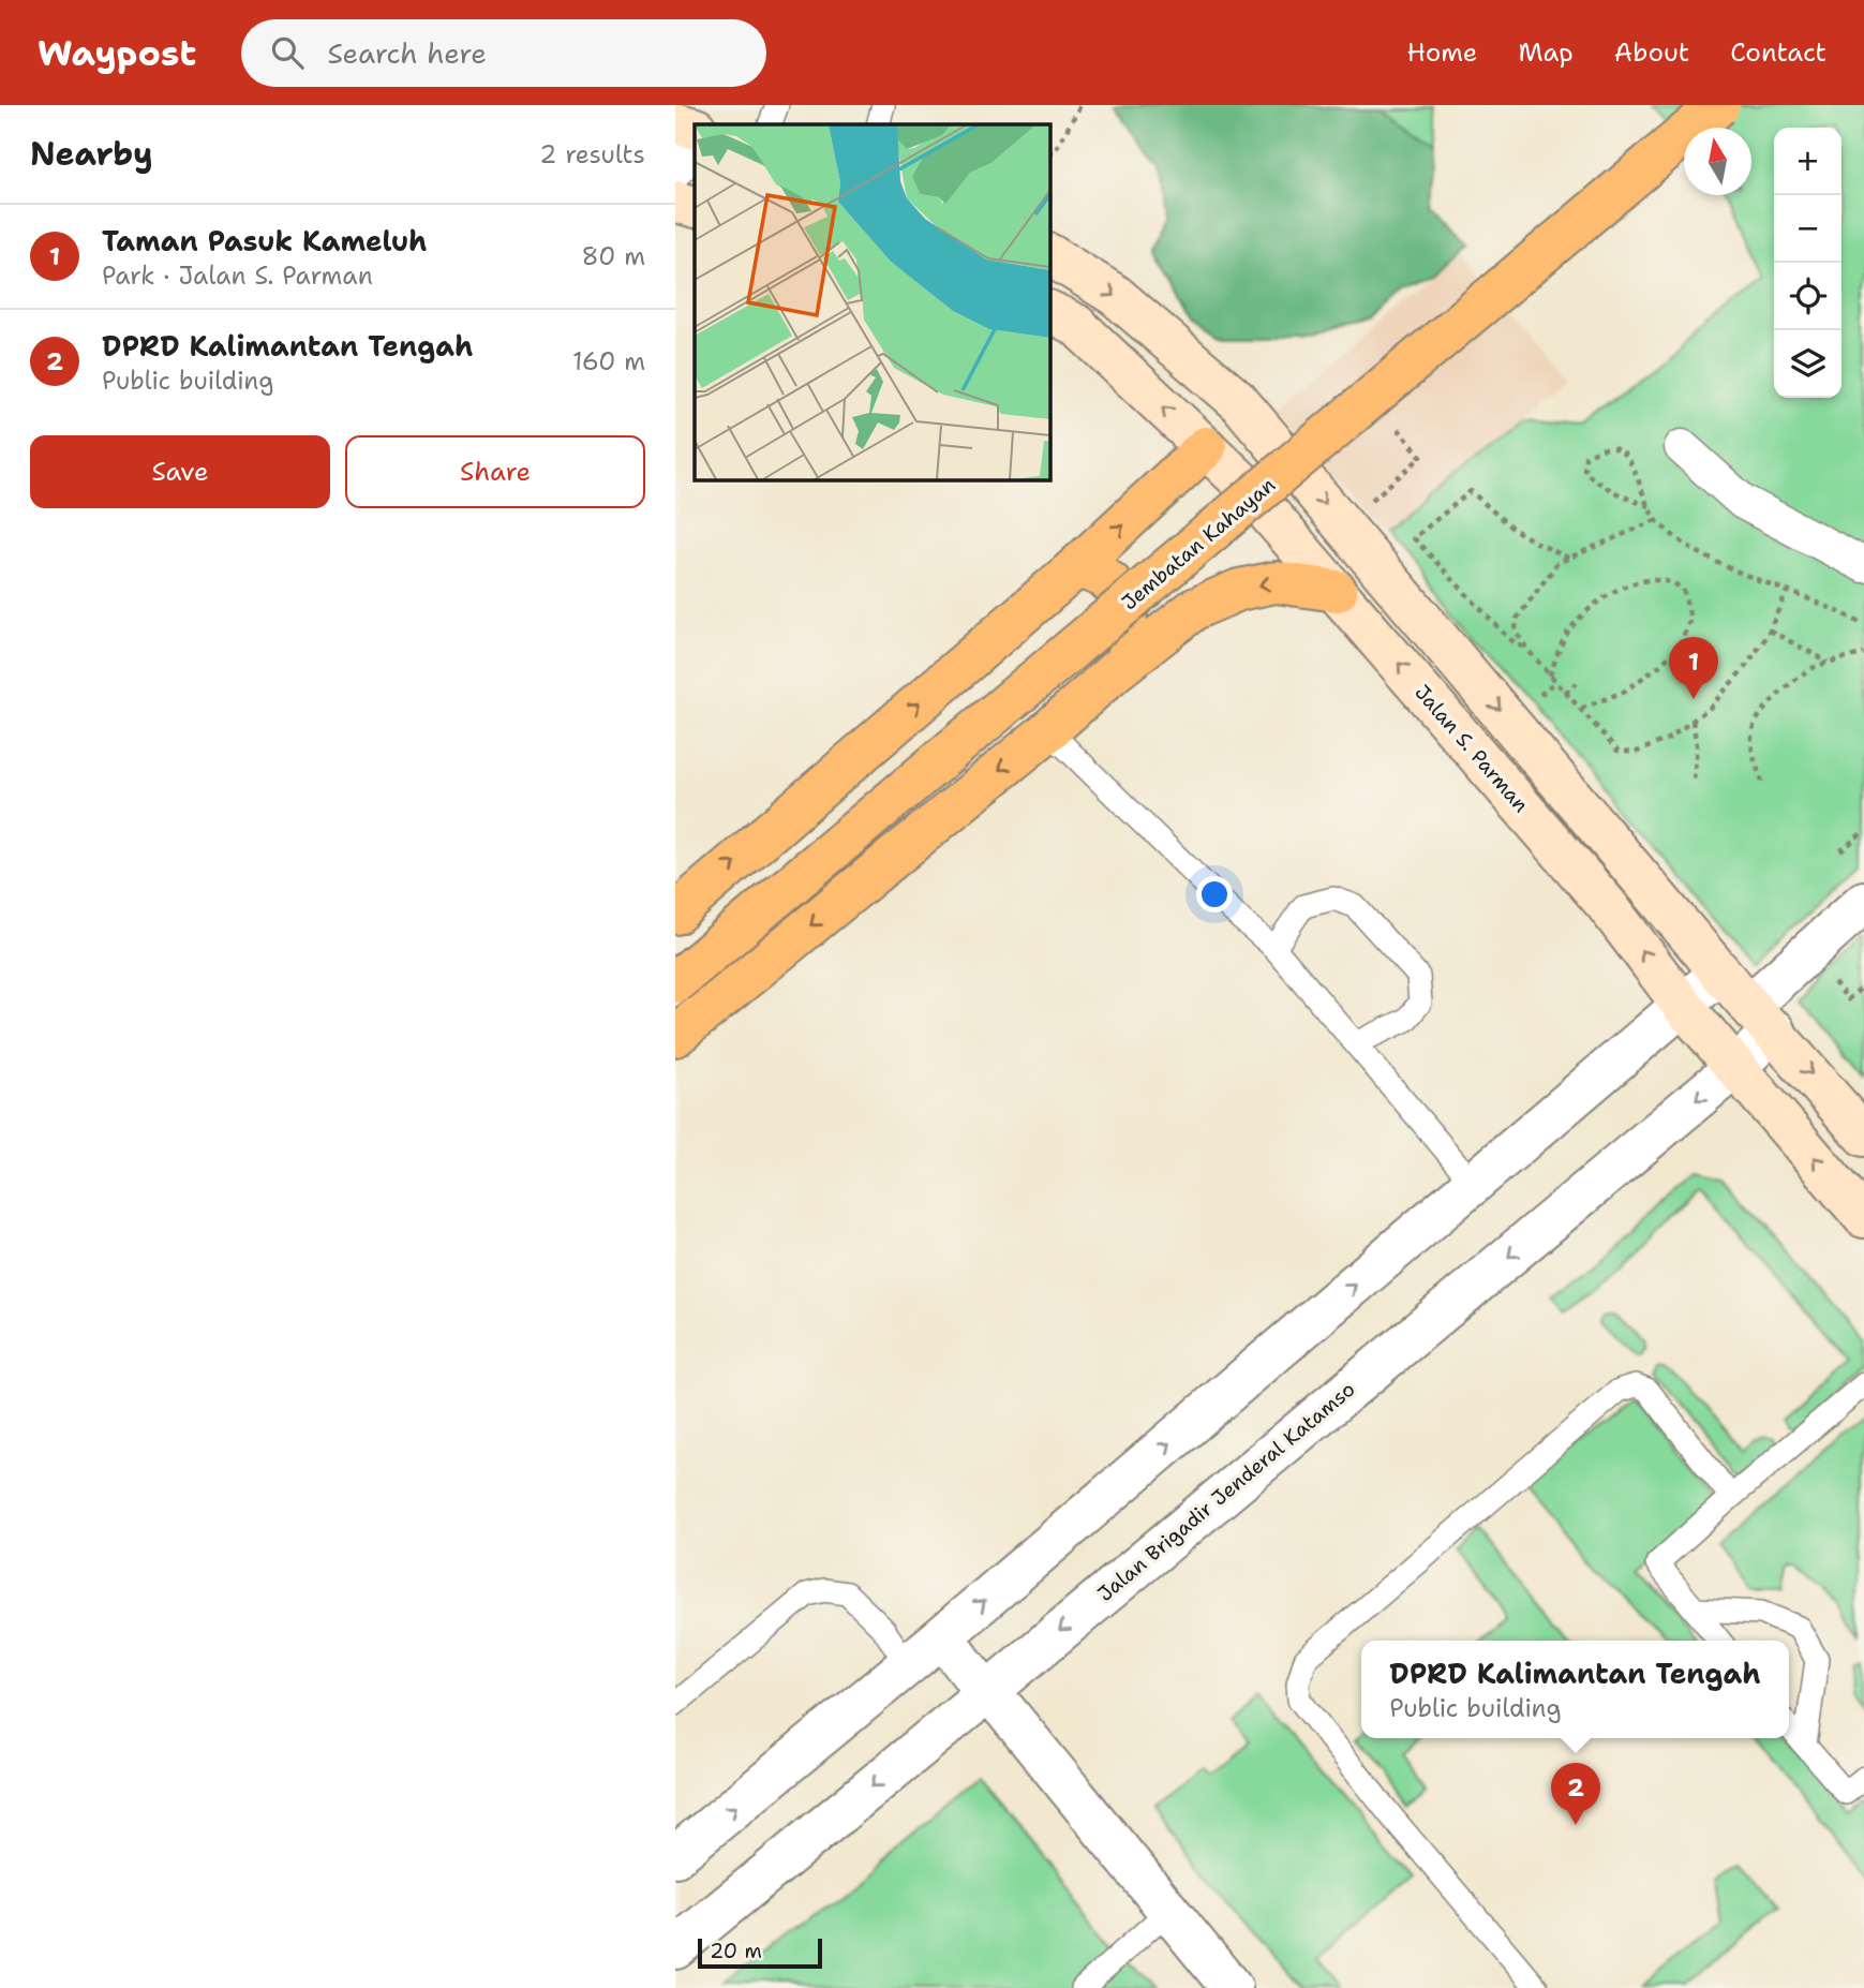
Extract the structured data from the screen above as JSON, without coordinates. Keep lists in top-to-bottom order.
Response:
{
  "streets": {
    "highway": ["Jembatan Kahayan"],
    "main road": ["Jalan S. Parman"],
    "street": ["Jalan Brigadir Jenderal Katamso"]
  },
  "crossings": [
    ["Jalan S. Parman", "Jalan Brigadir Jenderal Katamso"]
  ],
  "scale_bar": "20 m",
  "north": "top",
  "page": {
    "header": "Waypost",
    "search": "Search here",
    "nav": [
      "Home",
      "Map",
      "About",
      "Contact"
    ],
    "heading": ["Nearby", "2 results"],
    "map_buttons": ["+", "−"],
    "list": [
      {
        "mark": "1",
        "name": "Taman Pasuk Kameluh",
        "note": "Park · Jalan S. Parman",
        "value": "80 m"
      },
      {
        "mark": "2",
        "name": "DPRD Kalimantan Tengah",
        "note": "Public building",
        "value": "160 m"
      }
    ],
    "buttons": ["Save", "Share"],
    "pins": ["1", "2"],
    "popup": ["DPRD Kalimantan Tengah", "Public building"],
    "scale": "20 m"
  }
}
